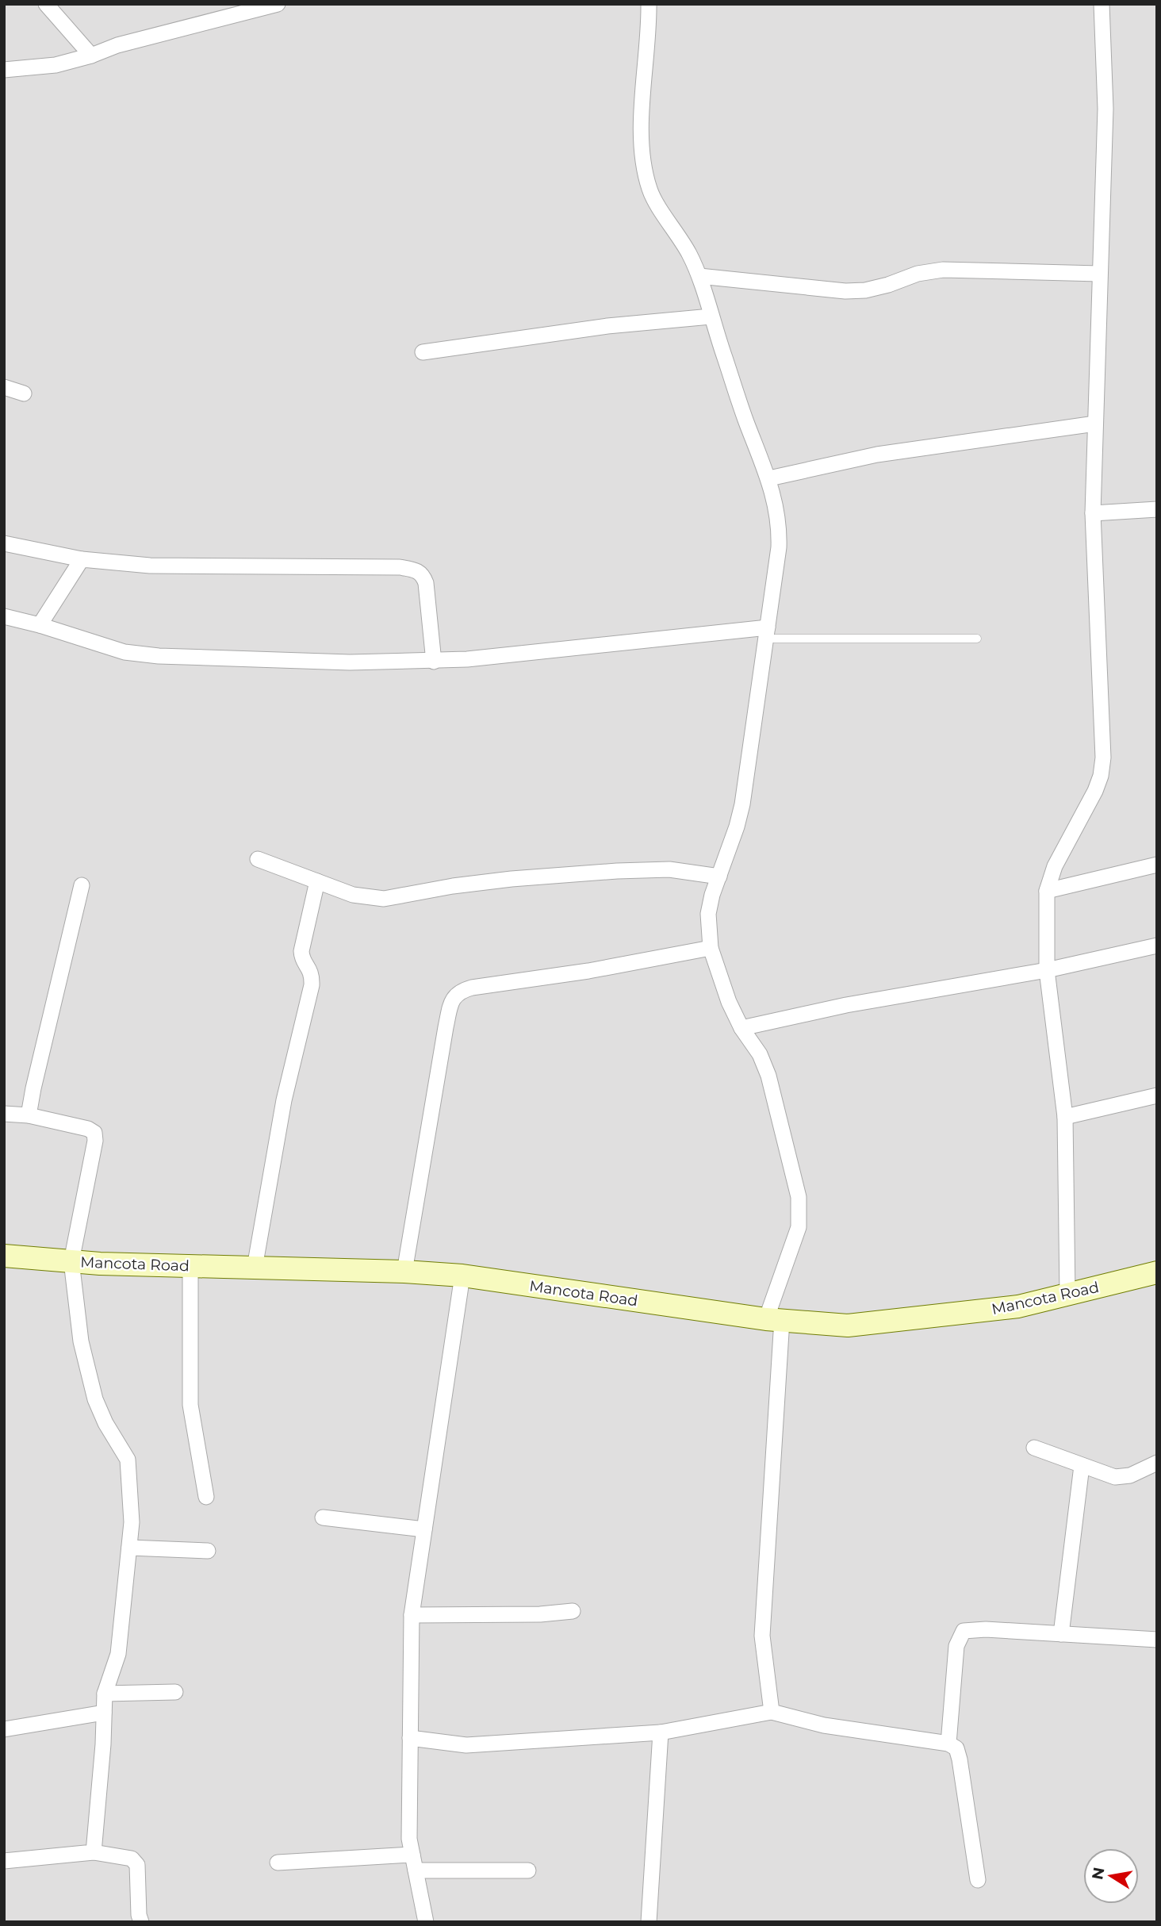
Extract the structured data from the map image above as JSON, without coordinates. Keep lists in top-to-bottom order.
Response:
{
  "streets": {
    "main road": ["Mancota Road"]
  },
  "north": "left"
}
